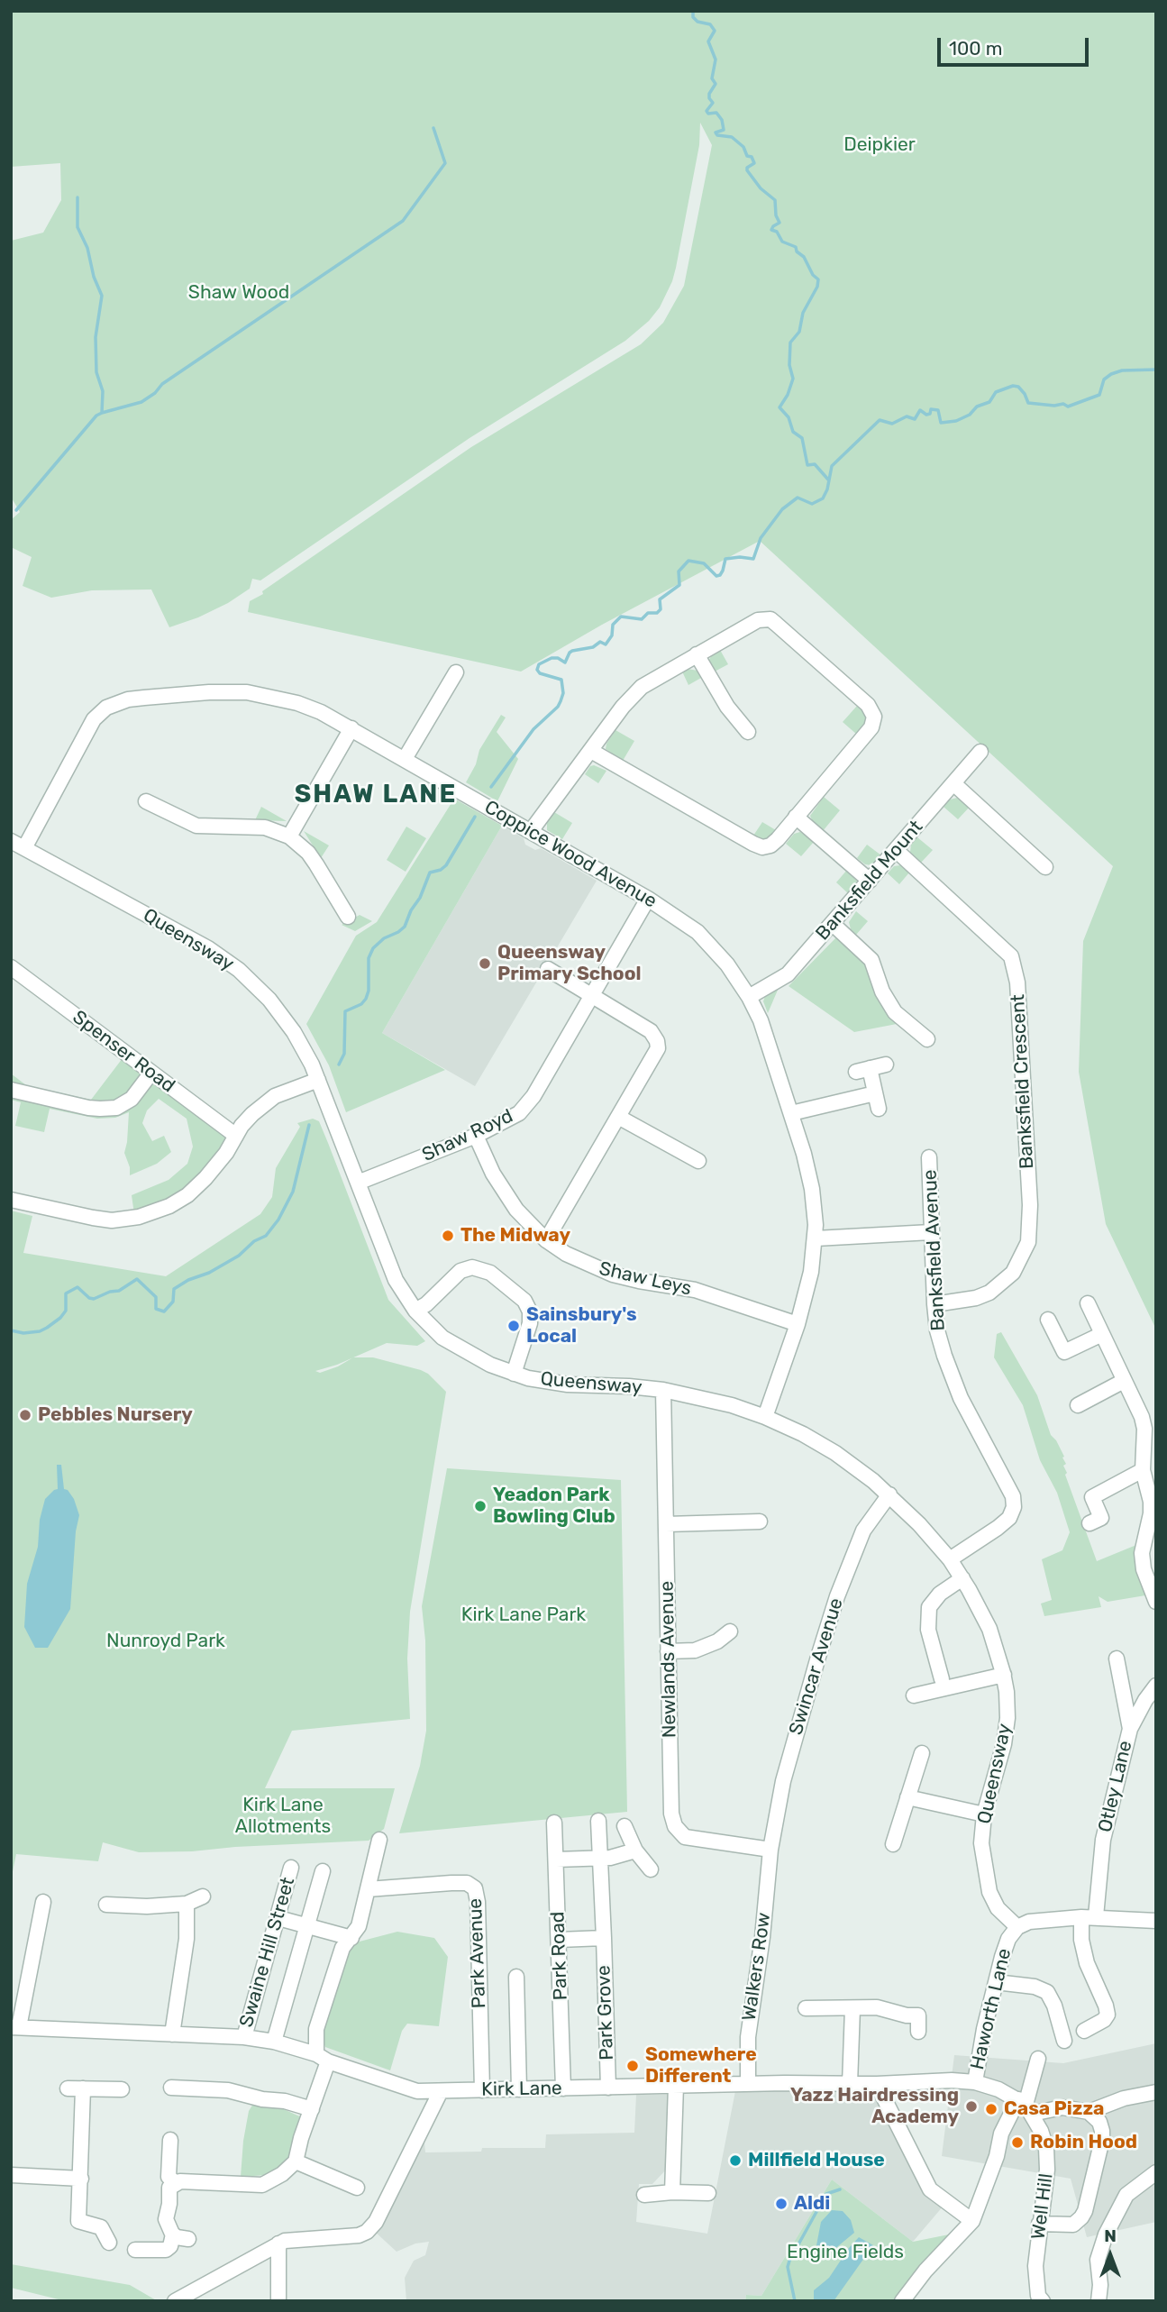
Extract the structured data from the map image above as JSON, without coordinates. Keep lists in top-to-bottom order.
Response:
{
  "streets": {
    "street": [
      "Coppice Wood Avenue",
      "Banksfield Mount",
      "Queensway",
      "Spenser Road",
      "Banksfield Crescent",
      "Shaw Royd",
      "Banksfield Avenue",
      "Shaw Leys",
      "Newlands Avenue",
      "Swincar Avenue",
      "Otley Lane",
      "Swaine Hill Street",
      "Park Avenue",
      "Park Road",
      "Walkers Row",
      "Haworth Lane",
      "Park Grove",
      "Kirk Lane",
      "Well Hill"
    ]
  },
  "crossings": [
    ["Coppice Wood Avenue", "Banksfield Mount"],
    ["Coppice Wood Avenue", "Queensway"],
    ["Coppice Wood Avenue", "Shaw Royd"],
    ["Coppice Wood Avenue", "Shaw Leys"],
    ["Banksfield Mount", "Banksfield Crescent"],
    ["Queensway", "Shaw Royd"],
    ["Queensway", "Banksfield Avenue"],
    ["Queensway", "Newlands Avenue"],
    ["Queensway", "Swincar Avenue"],
    ["Queensway", "Haworth Lane"],
    ["Banksfield Crescent", "Banksfield Avenue"],
    ["Shaw Royd", "Shaw Leys"],
    ["Newlands Avenue", "Swincar Avenue"],
    ["Newlands Avenue", "Walkers Row"],
    ["Swincar Avenue", "Walkers Row"],
    ["Otley Lane", "Haworth Lane"],
    ["Swaine Hill Street", "Kirk Lane"],
    ["Park Avenue", "Kirk Lane"],
    ["Park Road", "Park Grove"],
    ["Park Road", "Kirk Lane"],
    ["Walkers Row", "Kirk Lane"],
    ["Haworth Lane", "Kirk Lane"],
    ["Park Grove", "Kirk Lane"],
    ["Kirk Lane", "Well Hill"]
  ],
  "districts": ["SHAW LANE"],
  "parks": [
    "Deipkier",
    "Shaw Wood",
    "Kirk Lane Park",
    "Nunroyd Park",
    "Kirk Lane Allotments",
    "Engine Fields"
  ],
  "places": [
    "Queensway Primary School",
    "The Midway",
    "Sainsbury's Local",
    "Pebbles Nursery",
    "Yeadon Park Bowling Club",
    "Somewhere Different",
    "Yazz Hairdressing Academy",
    "Casa Pizza",
    "Robin Hood",
    "Millfield House",
    "Aldi"
  ],
  "scale_bar": "100 m",
  "north": "top"
}
